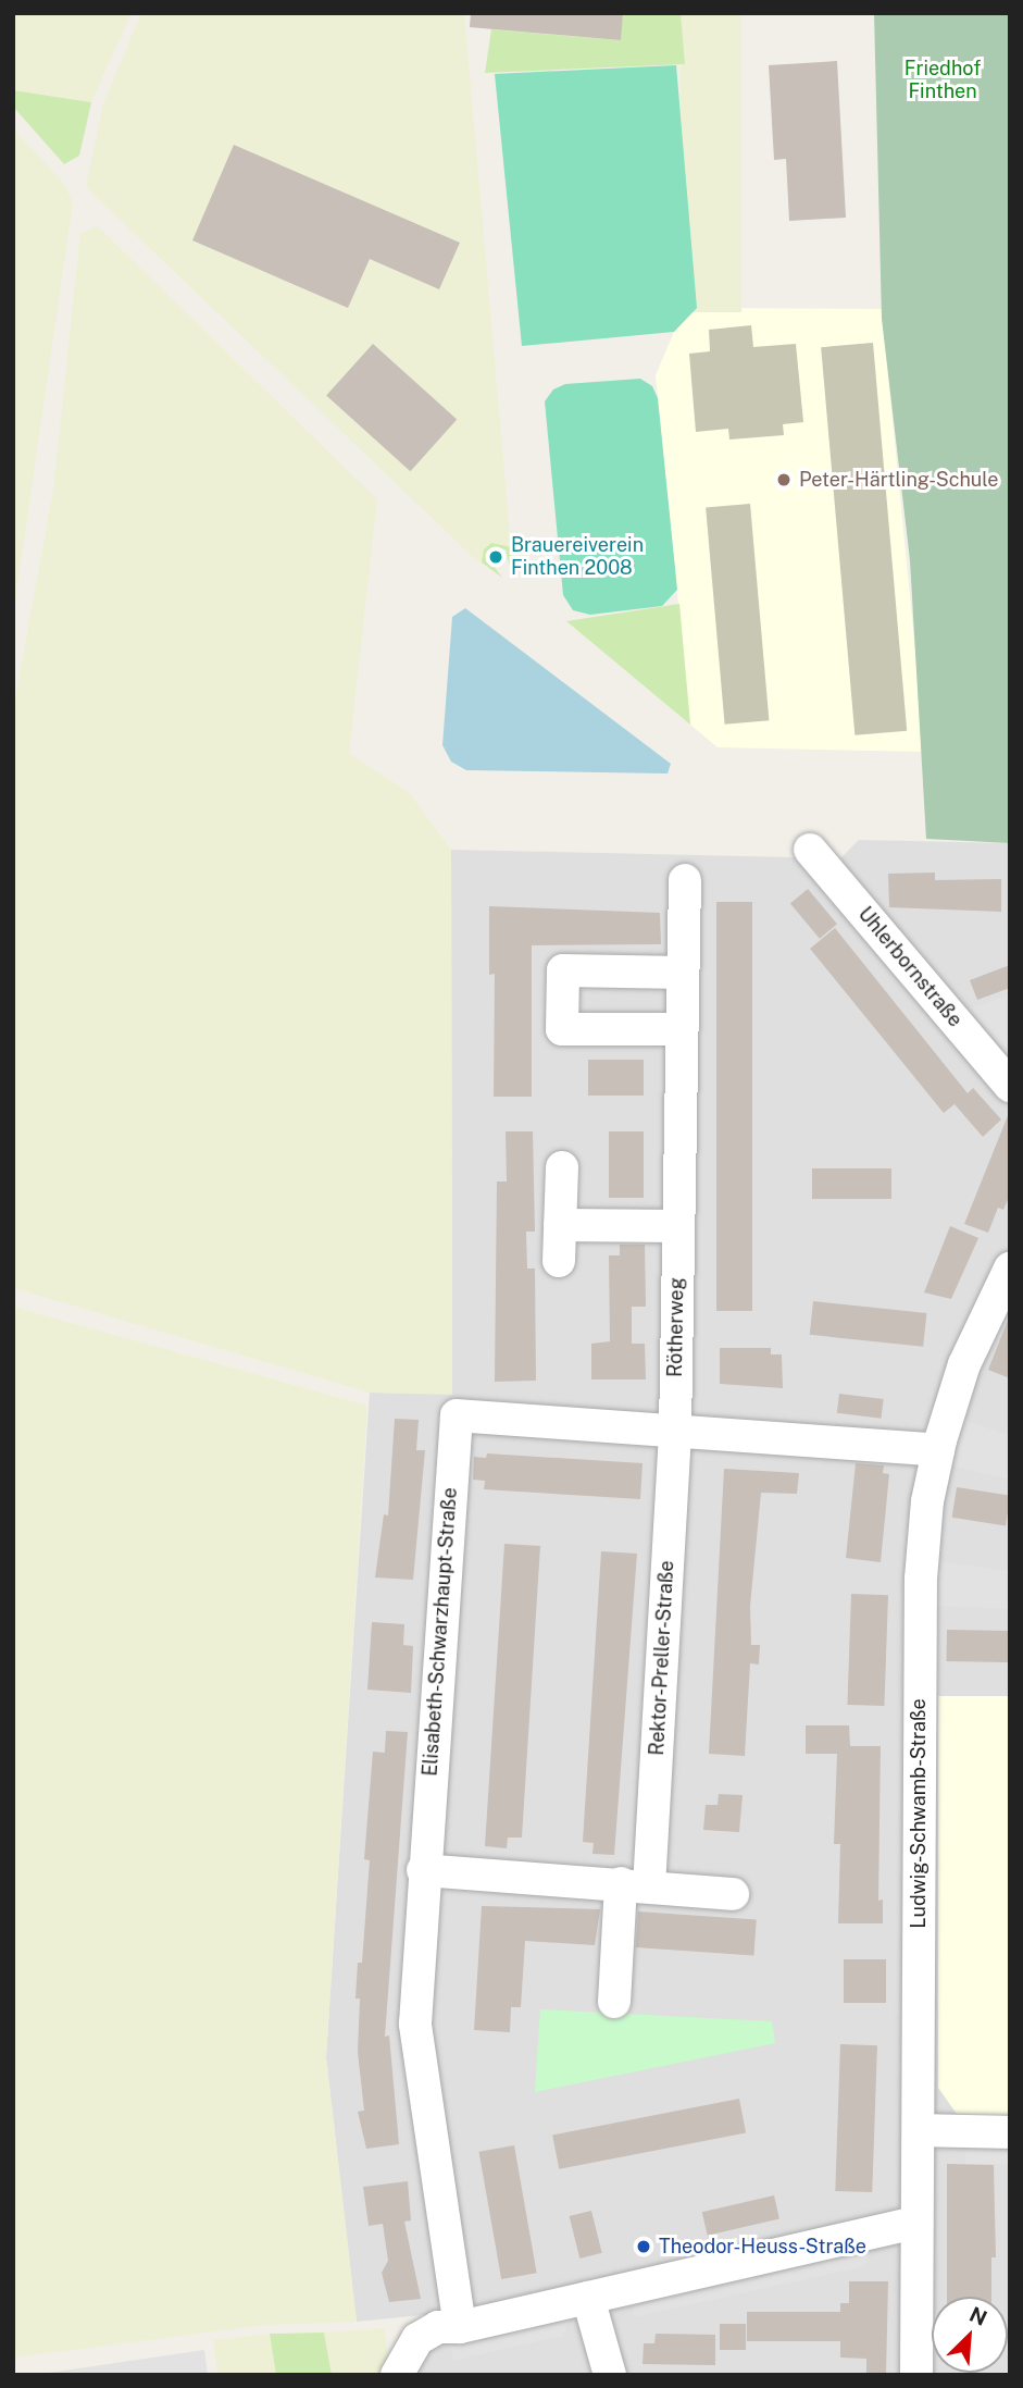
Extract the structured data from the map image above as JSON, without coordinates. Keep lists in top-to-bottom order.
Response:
{
  "streets": {
    "street": [
      "Uhlerbornstraße",
      "Rötherweg",
      "Elisabeth-Schwarzhaupt-Straße",
      "Rektor-Preller-Straße",
      "Ludwig-Schwamb-Straße"
    ]
  },
  "crossings": [
    ["Rötherweg", "Elisabeth-Schwarzhaupt-Straße"],
    ["Rötherweg", "Rektor-Preller-Straße"],
    ["Elisabeth-Schwarzhaupt-Straße", "Rektor-Preller-Straße"],
    ["Elisabeth-Schwarzhaupt-Straße", "Ludwig-Schwamb-Straße"]
  ],
  "parks": ["Friedhof Finthen"],
  "places": ["Peter-Härtling-Schule", "Brauereiverein Finthen 2008", "Theodor-Heuss-Straße"],
  "north": "top right"
}
